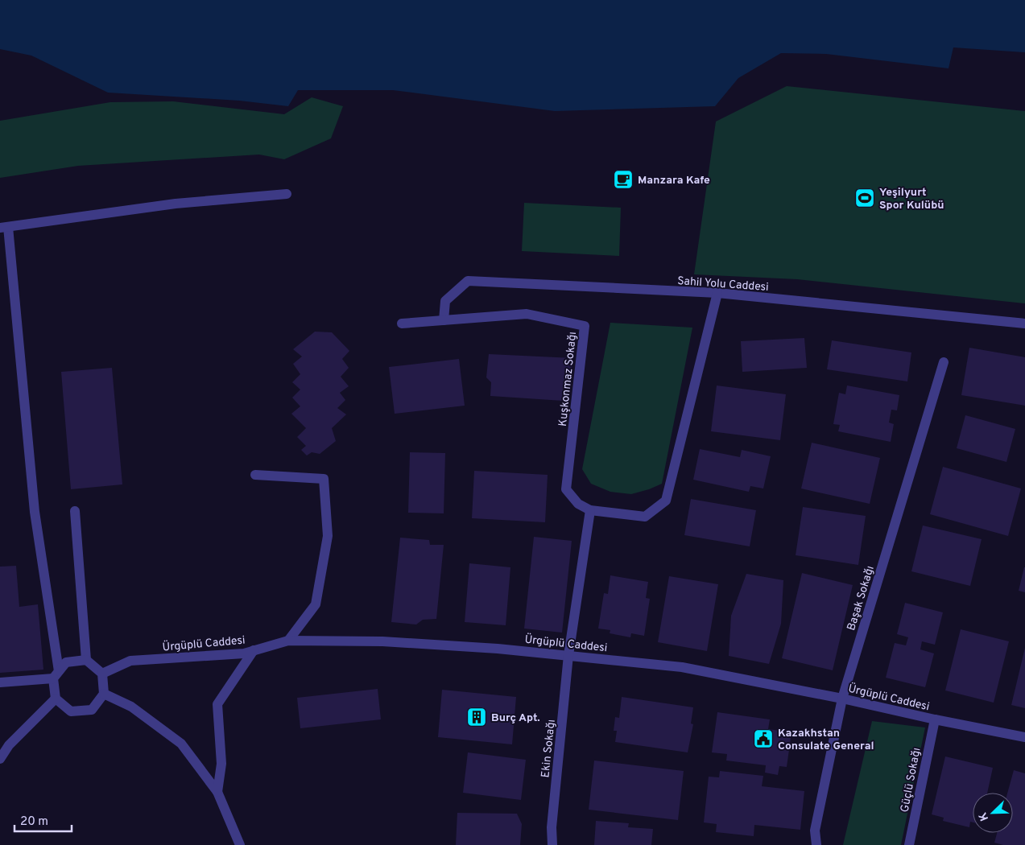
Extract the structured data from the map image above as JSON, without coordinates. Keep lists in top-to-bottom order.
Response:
{
  "streets": {
    "street": [
      "Sahil Yolu Caddesi",
      "Kuşkonmaz Sokağı",
      "Başak Sokağı",
      "Ürgüplü Caddesi",
      "Ekin Sokağı",
      "Güçlü Sokağı"
    ]
  },
  "crossings": [
    ["Sahil Yolu Caddesi", "Kuşkonmaz Sokağı"],
    ["Başak Sokağı", "Ürgüplü Caddesi"],
    ["Ürgüplü Caddesi", "Ekin Sokağı"],
    ["Ürgüplü Caddesi", "Güçlü Sokağı"]
  ],
  "places": {
    "cafe": ["Manzara Kafe"],
    "sports": ["Yeşilyurt Spor Kulübü"],
    "building": ["Burç Apt."],
    "public building": ["Kazakhstan Consulate General"]
  },
  "scale_bar": "20 m",
  "north": "bottom left"
}
